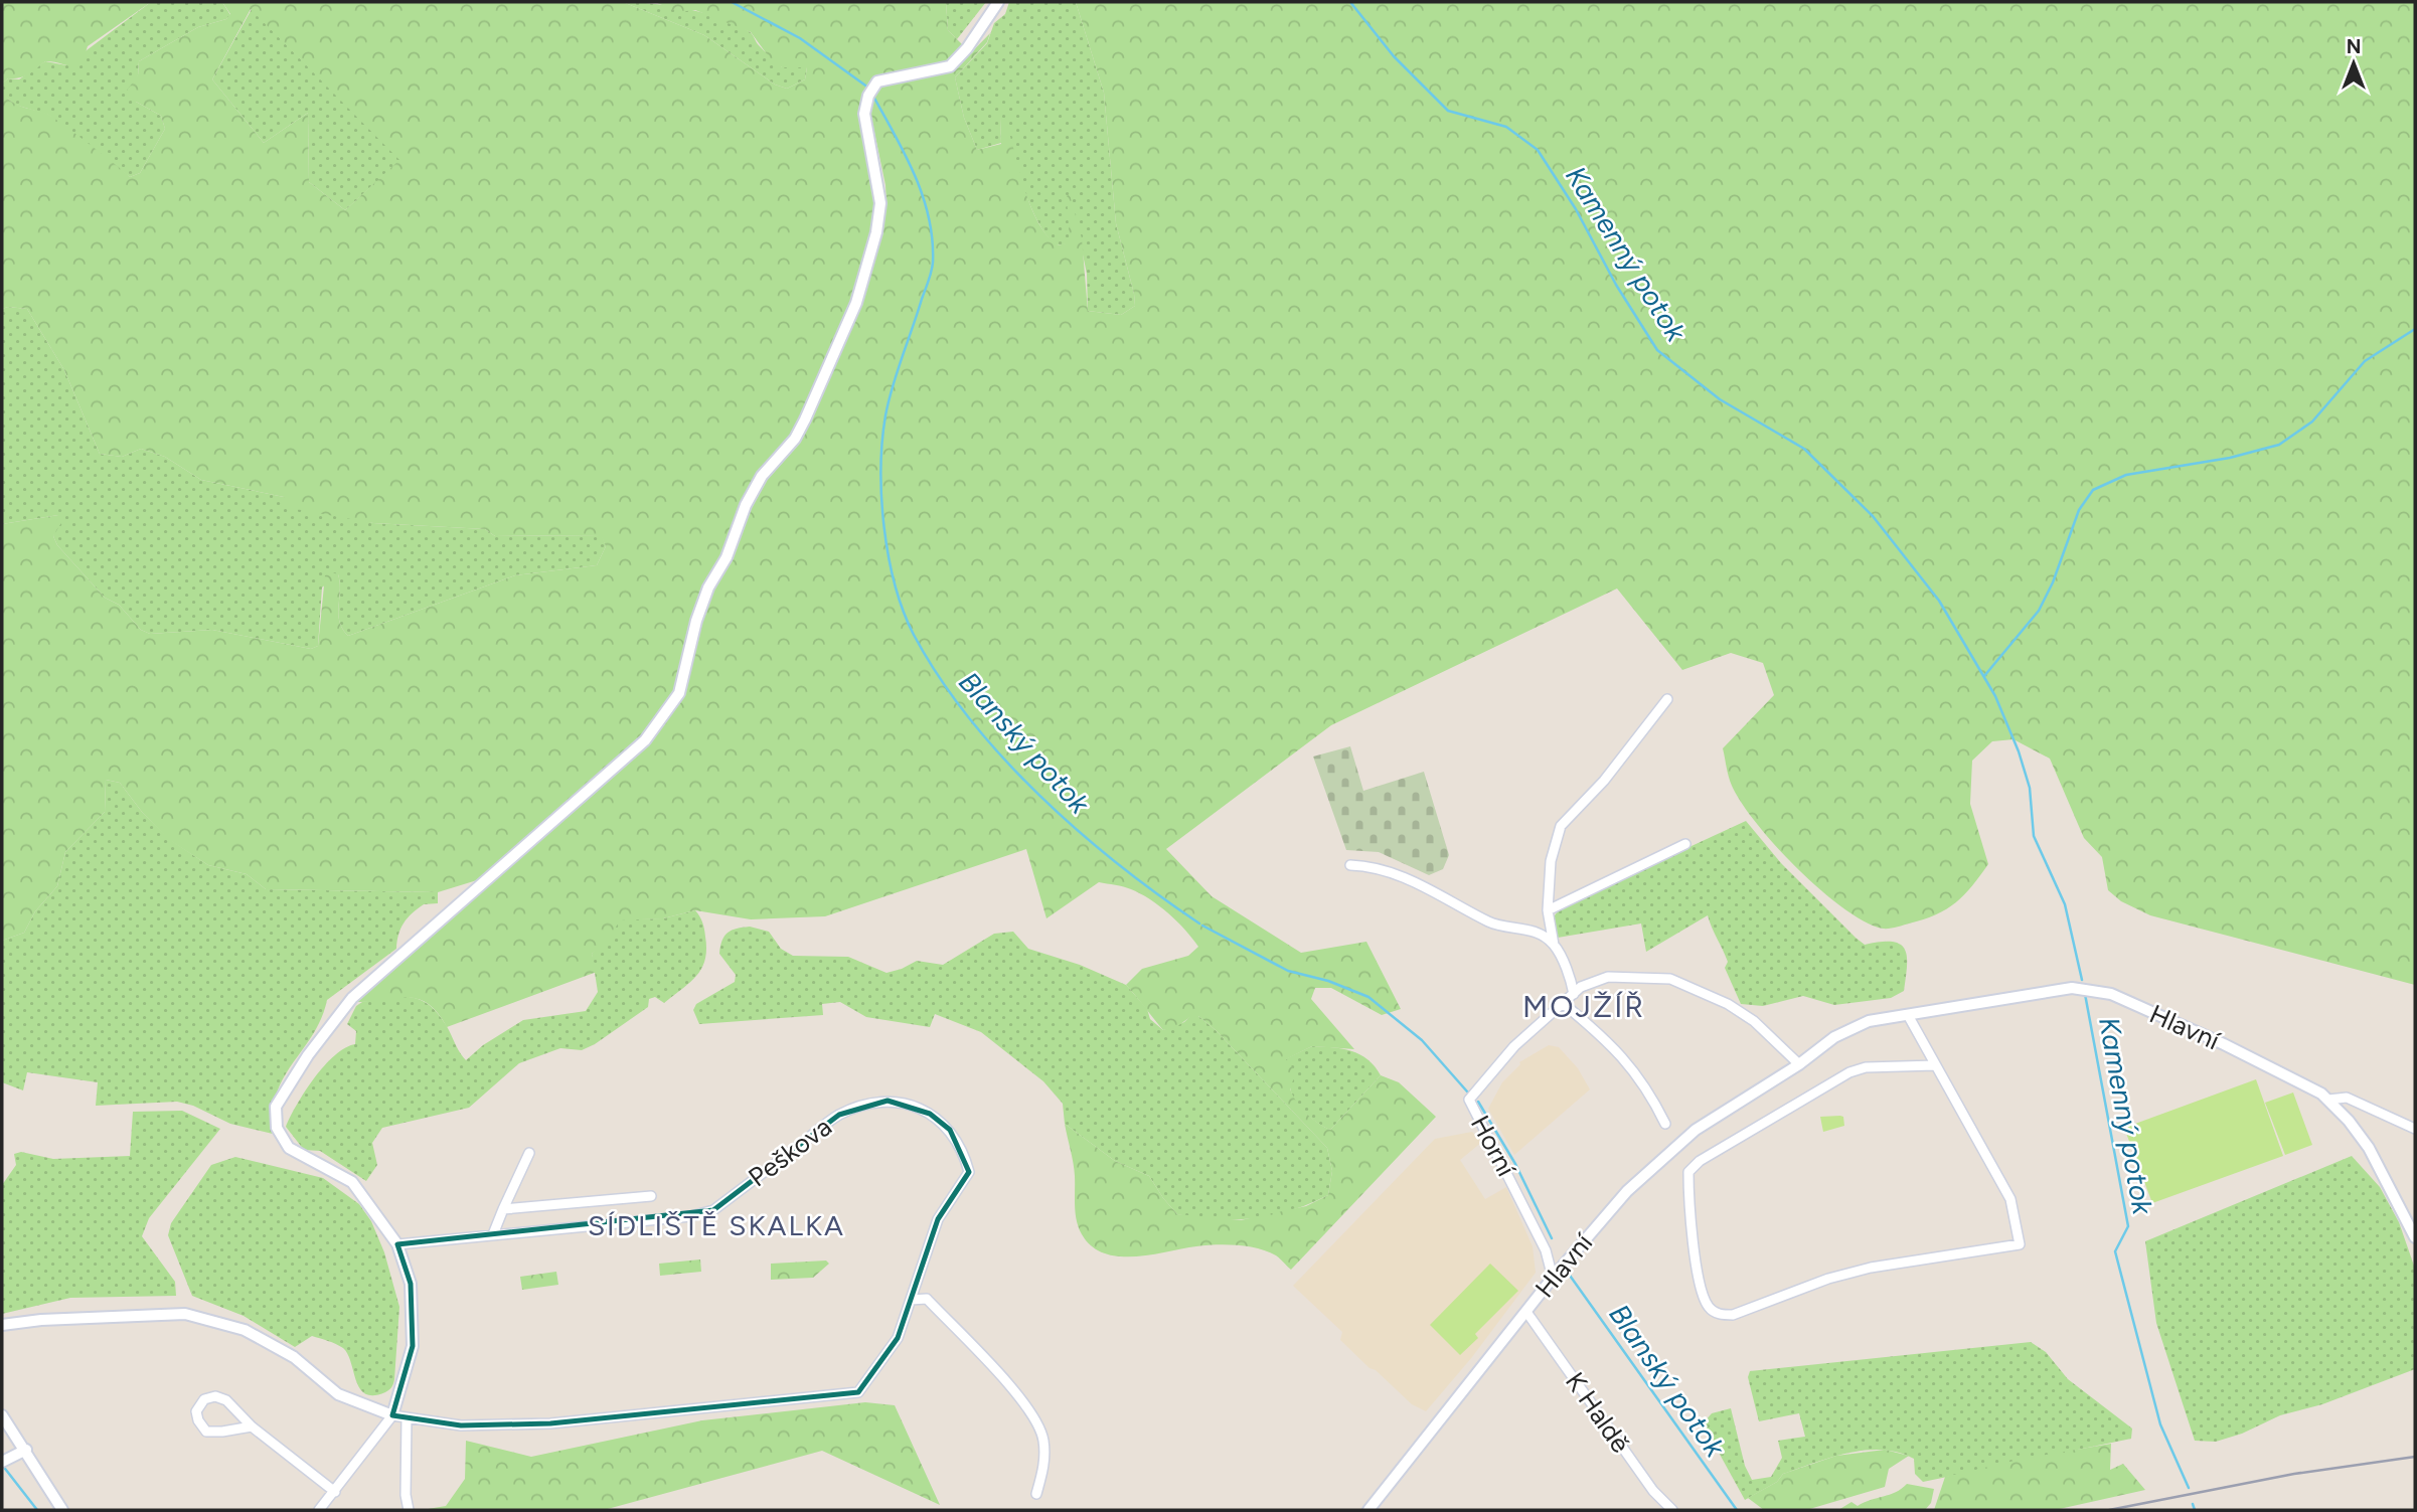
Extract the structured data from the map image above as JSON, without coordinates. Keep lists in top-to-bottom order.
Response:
{
  "streets": {
    "street": [
      "Hlavní",
      "Horní",
      "Peškova",
      "K Haldě"
    ]
  },
  "crossings": [
    ["Hlavní", "Horní"],
    ["Hlavní", "K Haldě"]
  ],
  "districts": ["MOJŽÍŘ", "SÍDLIŠTĚ SKALKA"],
  "water": ["Kamenný potok", "Blanský potok"],
  "north": "top"
}
